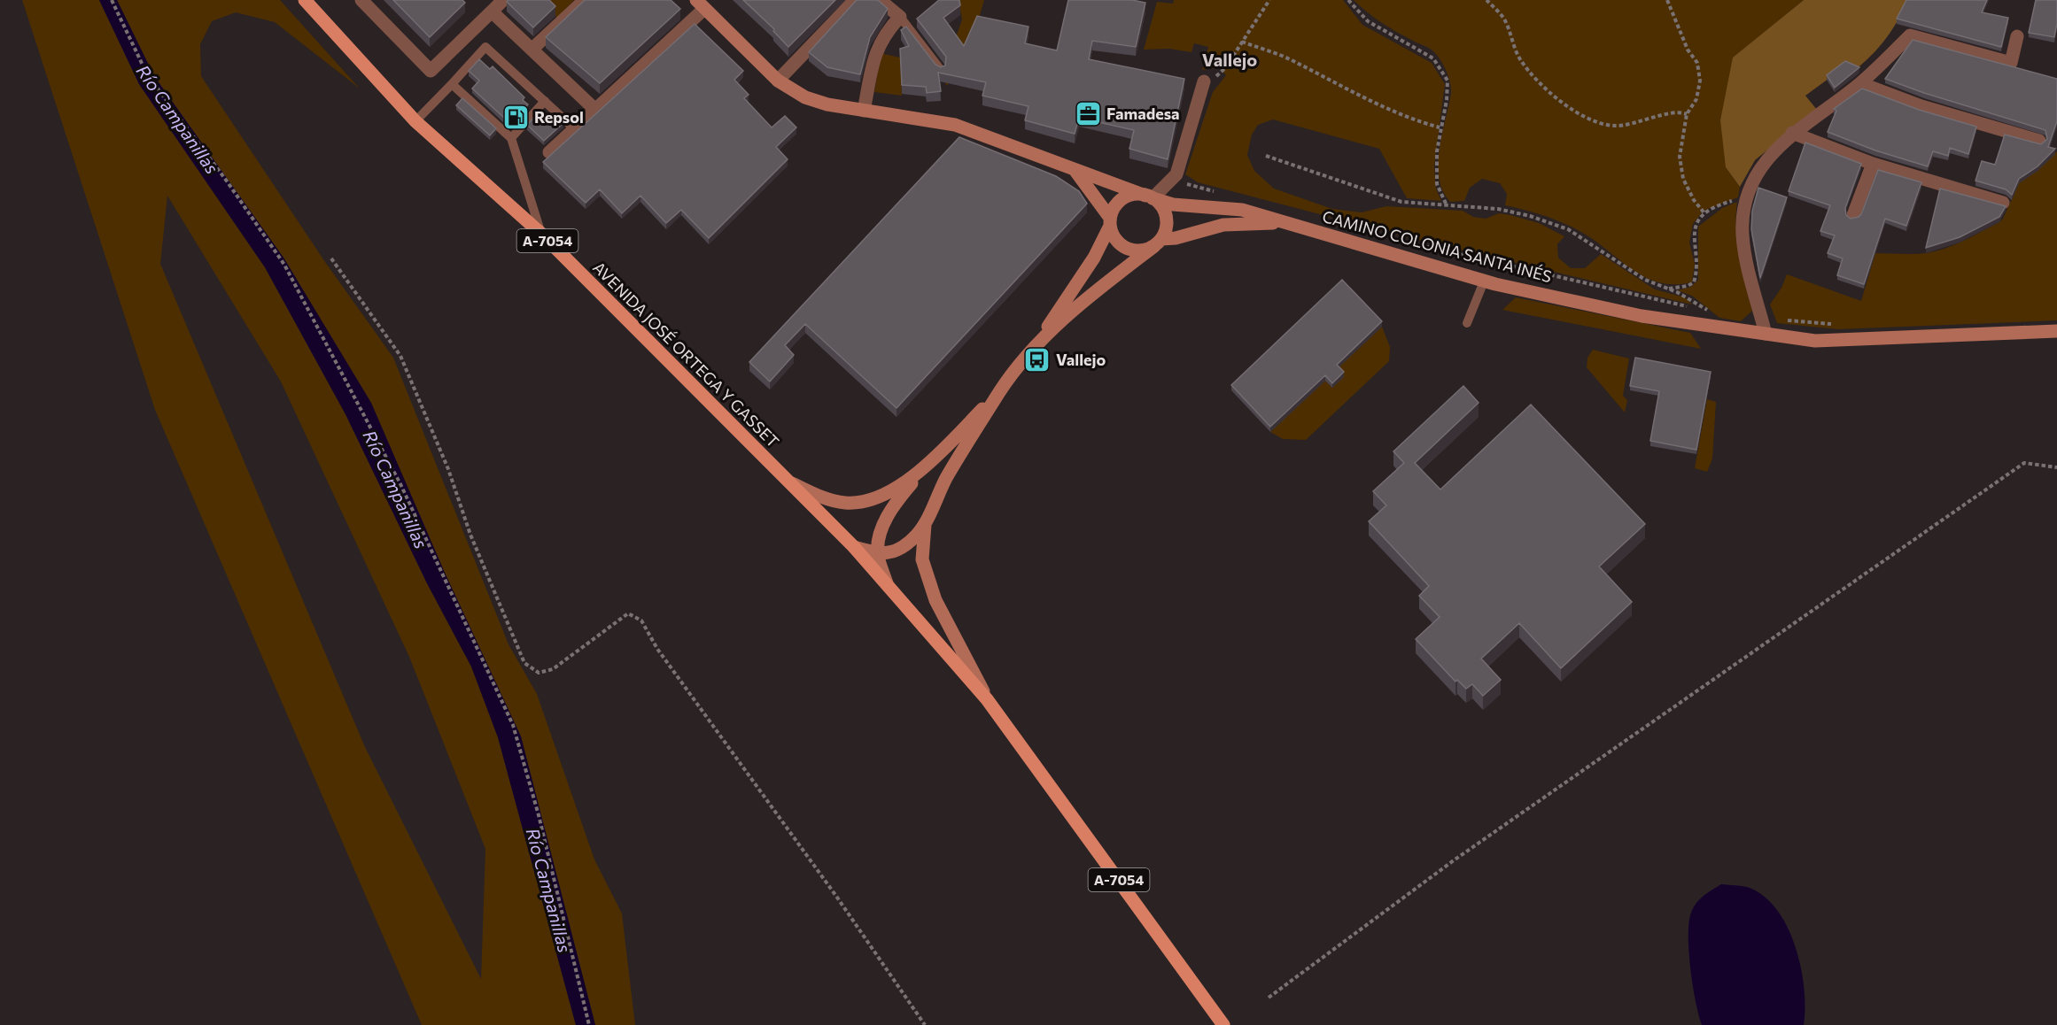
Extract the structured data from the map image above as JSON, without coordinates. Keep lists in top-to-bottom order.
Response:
{
  "streets": {
    "main road": ["A-7054", "CAMINO COLONIA SANTA INÉS", "AVENIDA JOSÉ ORTEGA Y GASSET"]
  },
  "crossings": [
    ["CAMINO COLONIA SANTA INÉS", "AVENIDA JOSÉ ORTEGA Y GASSET"]
  ],
  "districts": ["Vallejo"],
  "water": ["Río Campanillas"],
  "places": {
    "office": ["Famadesa"],
    "fuel station": ["Repsol"],
    "bus stop": ["Vallejo"]
  }
}
